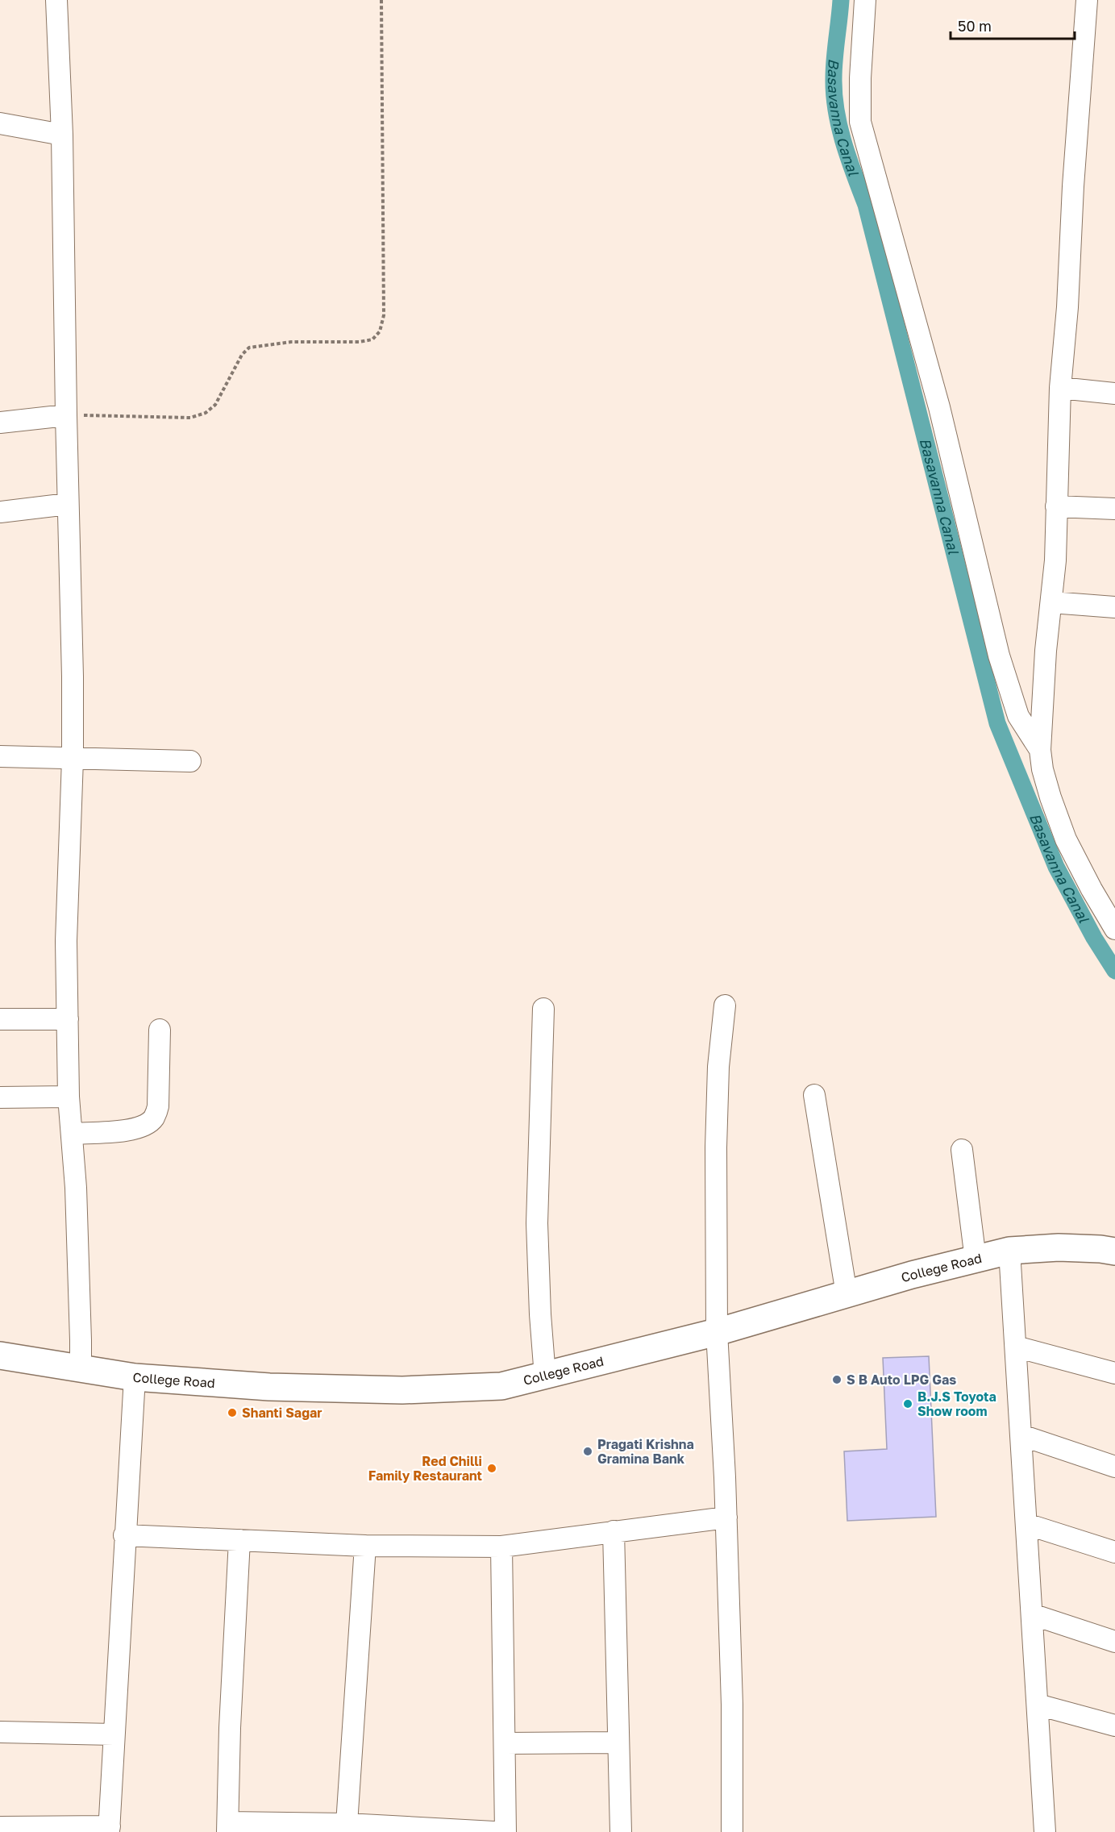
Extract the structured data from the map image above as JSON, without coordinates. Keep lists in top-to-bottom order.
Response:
{
  "streets": {
    "main road": ["College Road"]
  },
  "water": ["Basavanna Canal"],
  "places": [
    "S B Auto LPG Gas",
    "B.J.S Toyota Show room",
    "Shanti Sagar",
    "Pragati Krishna Gramina Bank",
    "Red Chilli Family Restaurant"
  ],
  "scale_bar": "50 m"
}
